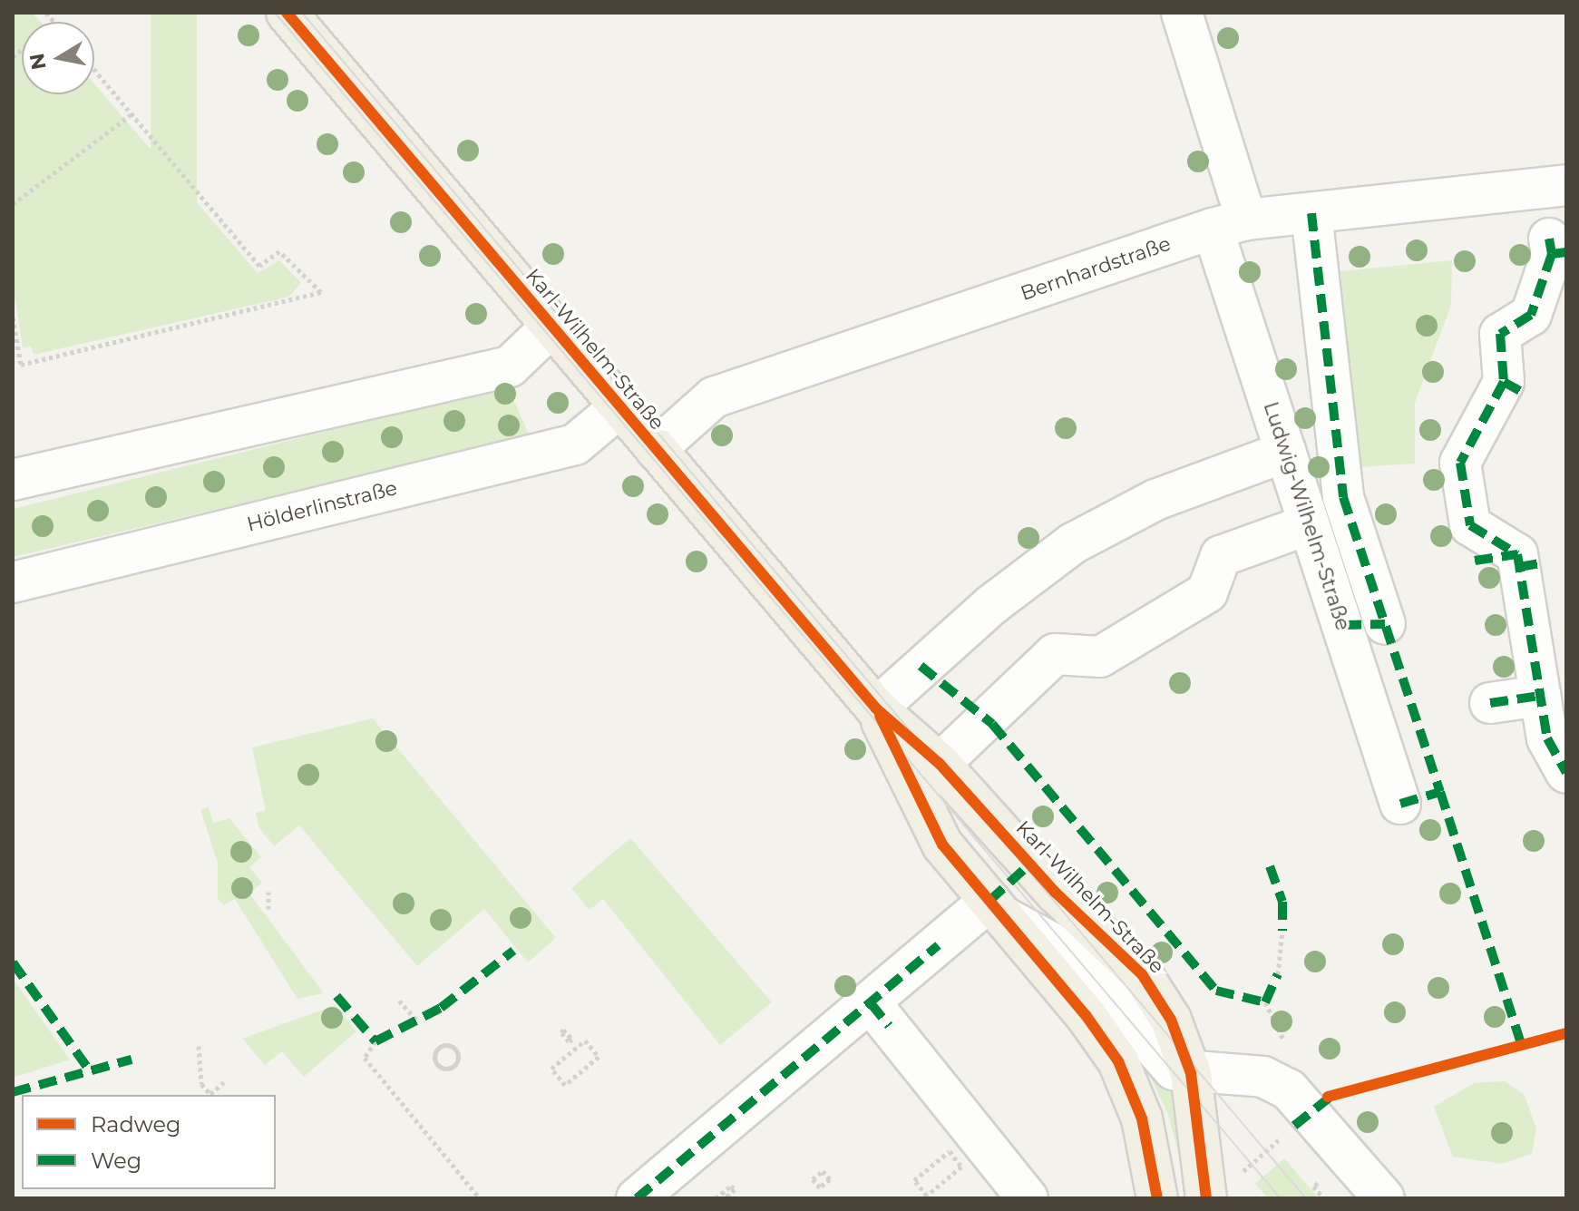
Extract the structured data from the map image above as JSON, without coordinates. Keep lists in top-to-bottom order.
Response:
{
  "streets": {
    "main road": ["Karl-Wilhelm-Straße"],
    "street": ["Bernhardstraße", "Hölderlinstraße", "Ludwig-Wilhelm-Straße"]
  },
  "crossings": [
    ["Bernhardstraße", "Karl-Wilhelm-Straße"],
    ["Bernhardstraße", "Ludwig-Wilhelm-Straße"],
    ["Karl-Wilhelm-Straße", "Hölderlinstraße"]
  ],
  "legend": ["Radweg", "Weg"],
  "north": "left"
}
